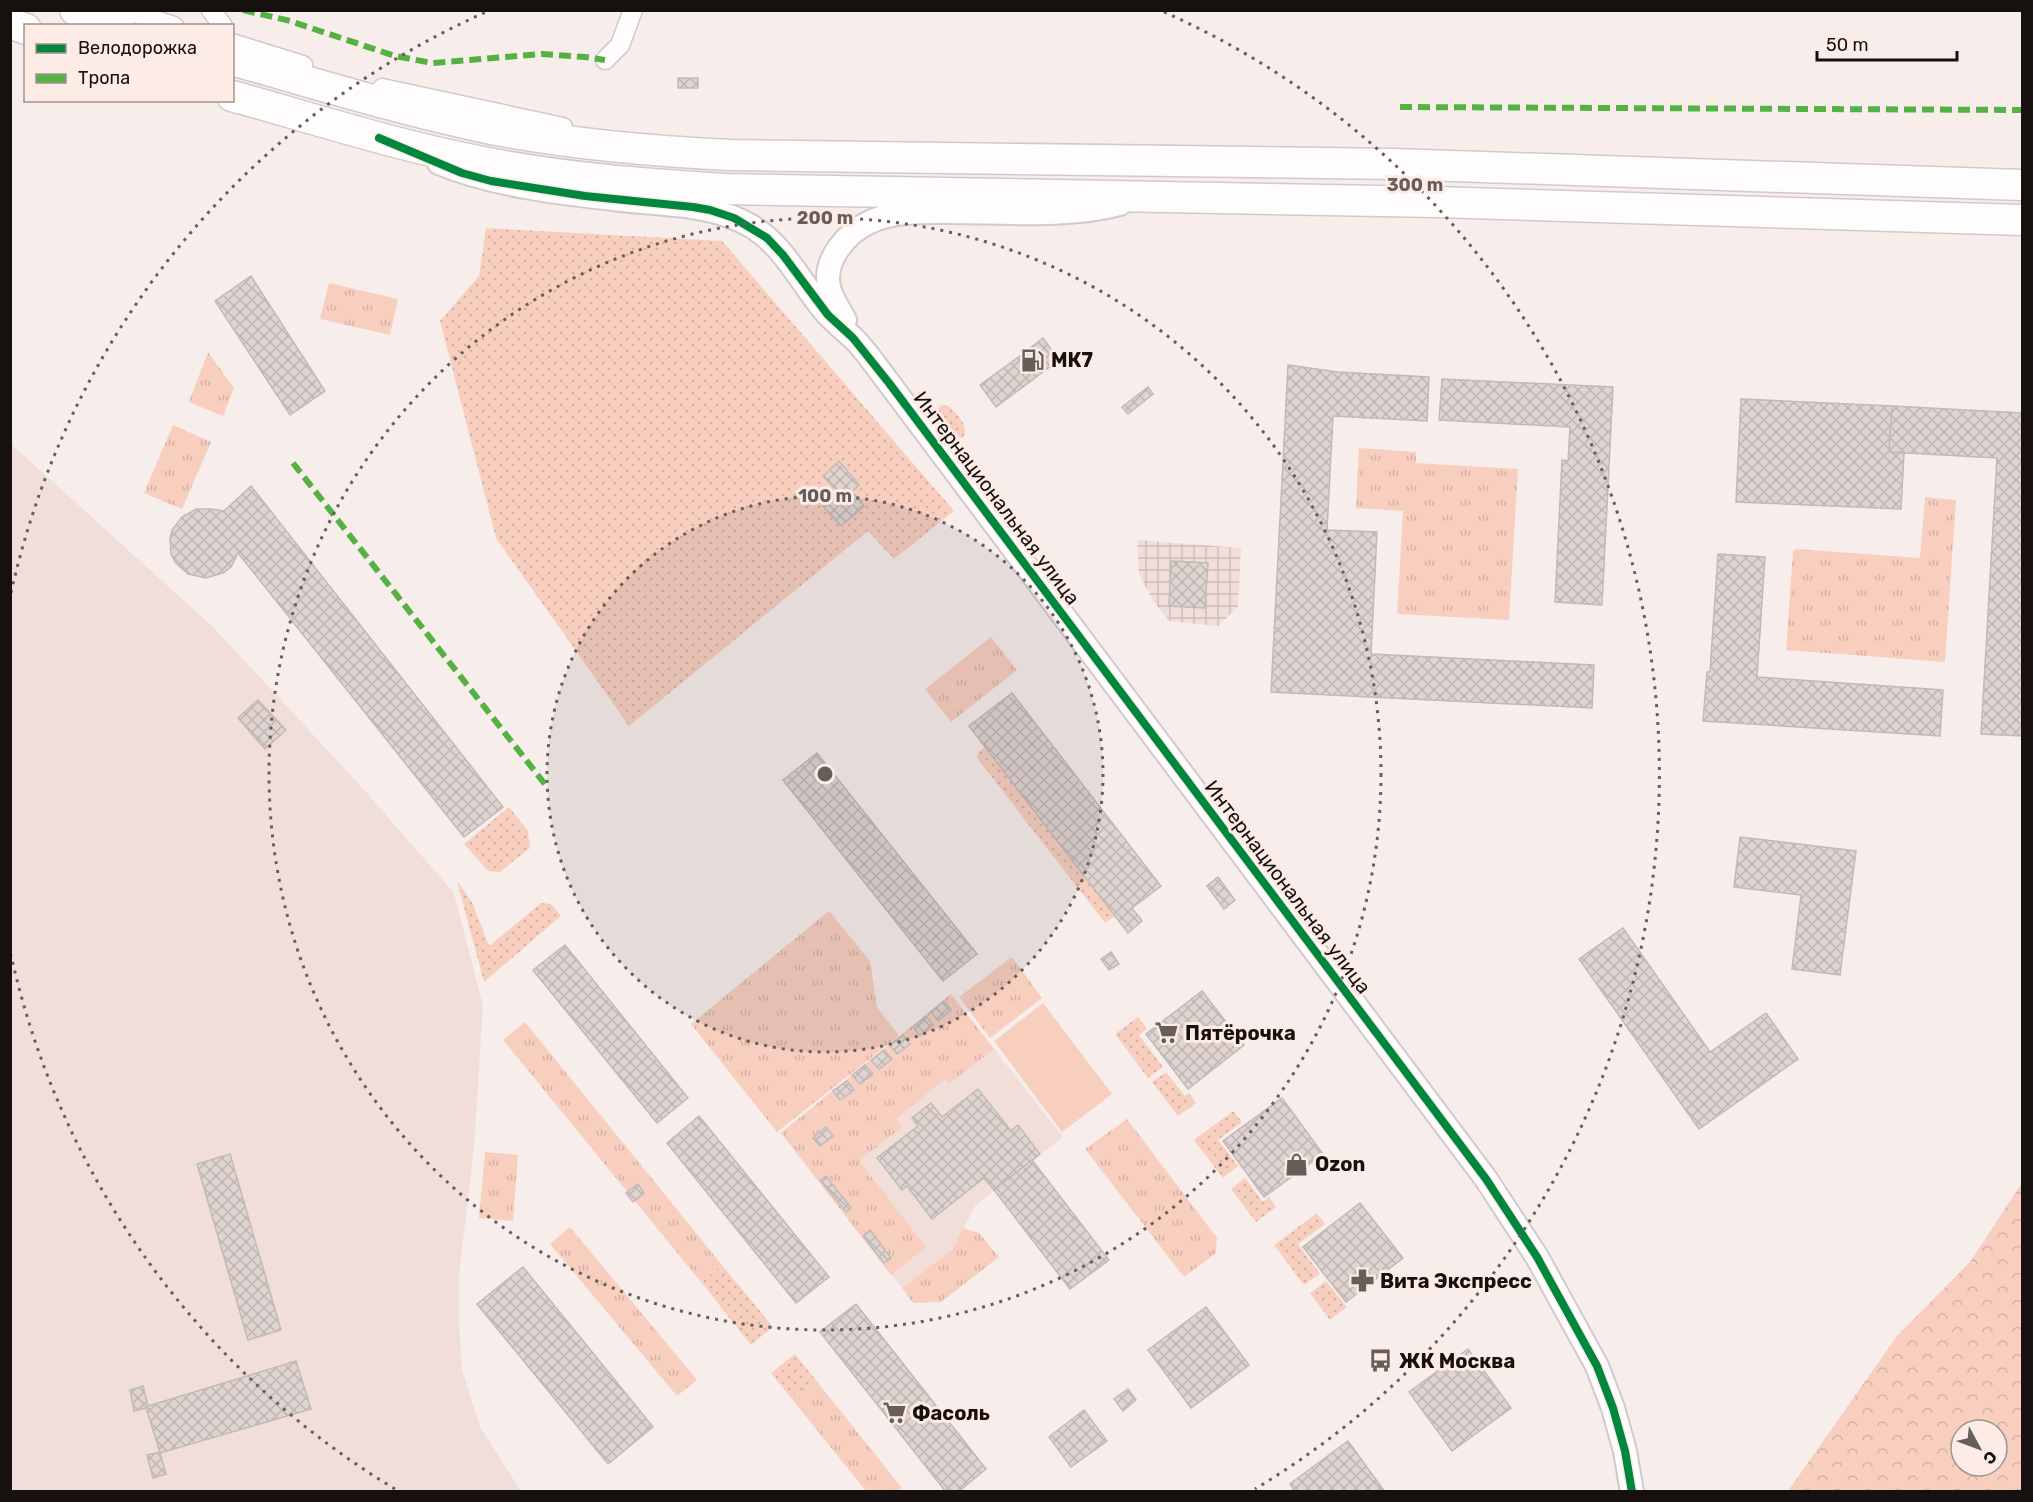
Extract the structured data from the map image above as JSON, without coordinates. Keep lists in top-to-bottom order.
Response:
{
  "streets": {
    "street": ["Интернациональная улица"]
  },
  "places": {
    "fuel station": ["МК7"],
    "supermarket": ["Пятёрочка", "Фасоль"],
    "shop": ["Ozon"],
    "pharmacy": ["Вита Экспресс"],
    "bus stop": ["ЖК Москва"]
  },
  "legend": ["Велодорожка", "Тропа"],
  "scale_bar": "50 m",
  "north": "bottom right",
  "rings": ["300 m", "200 m", "100 m"]
}
